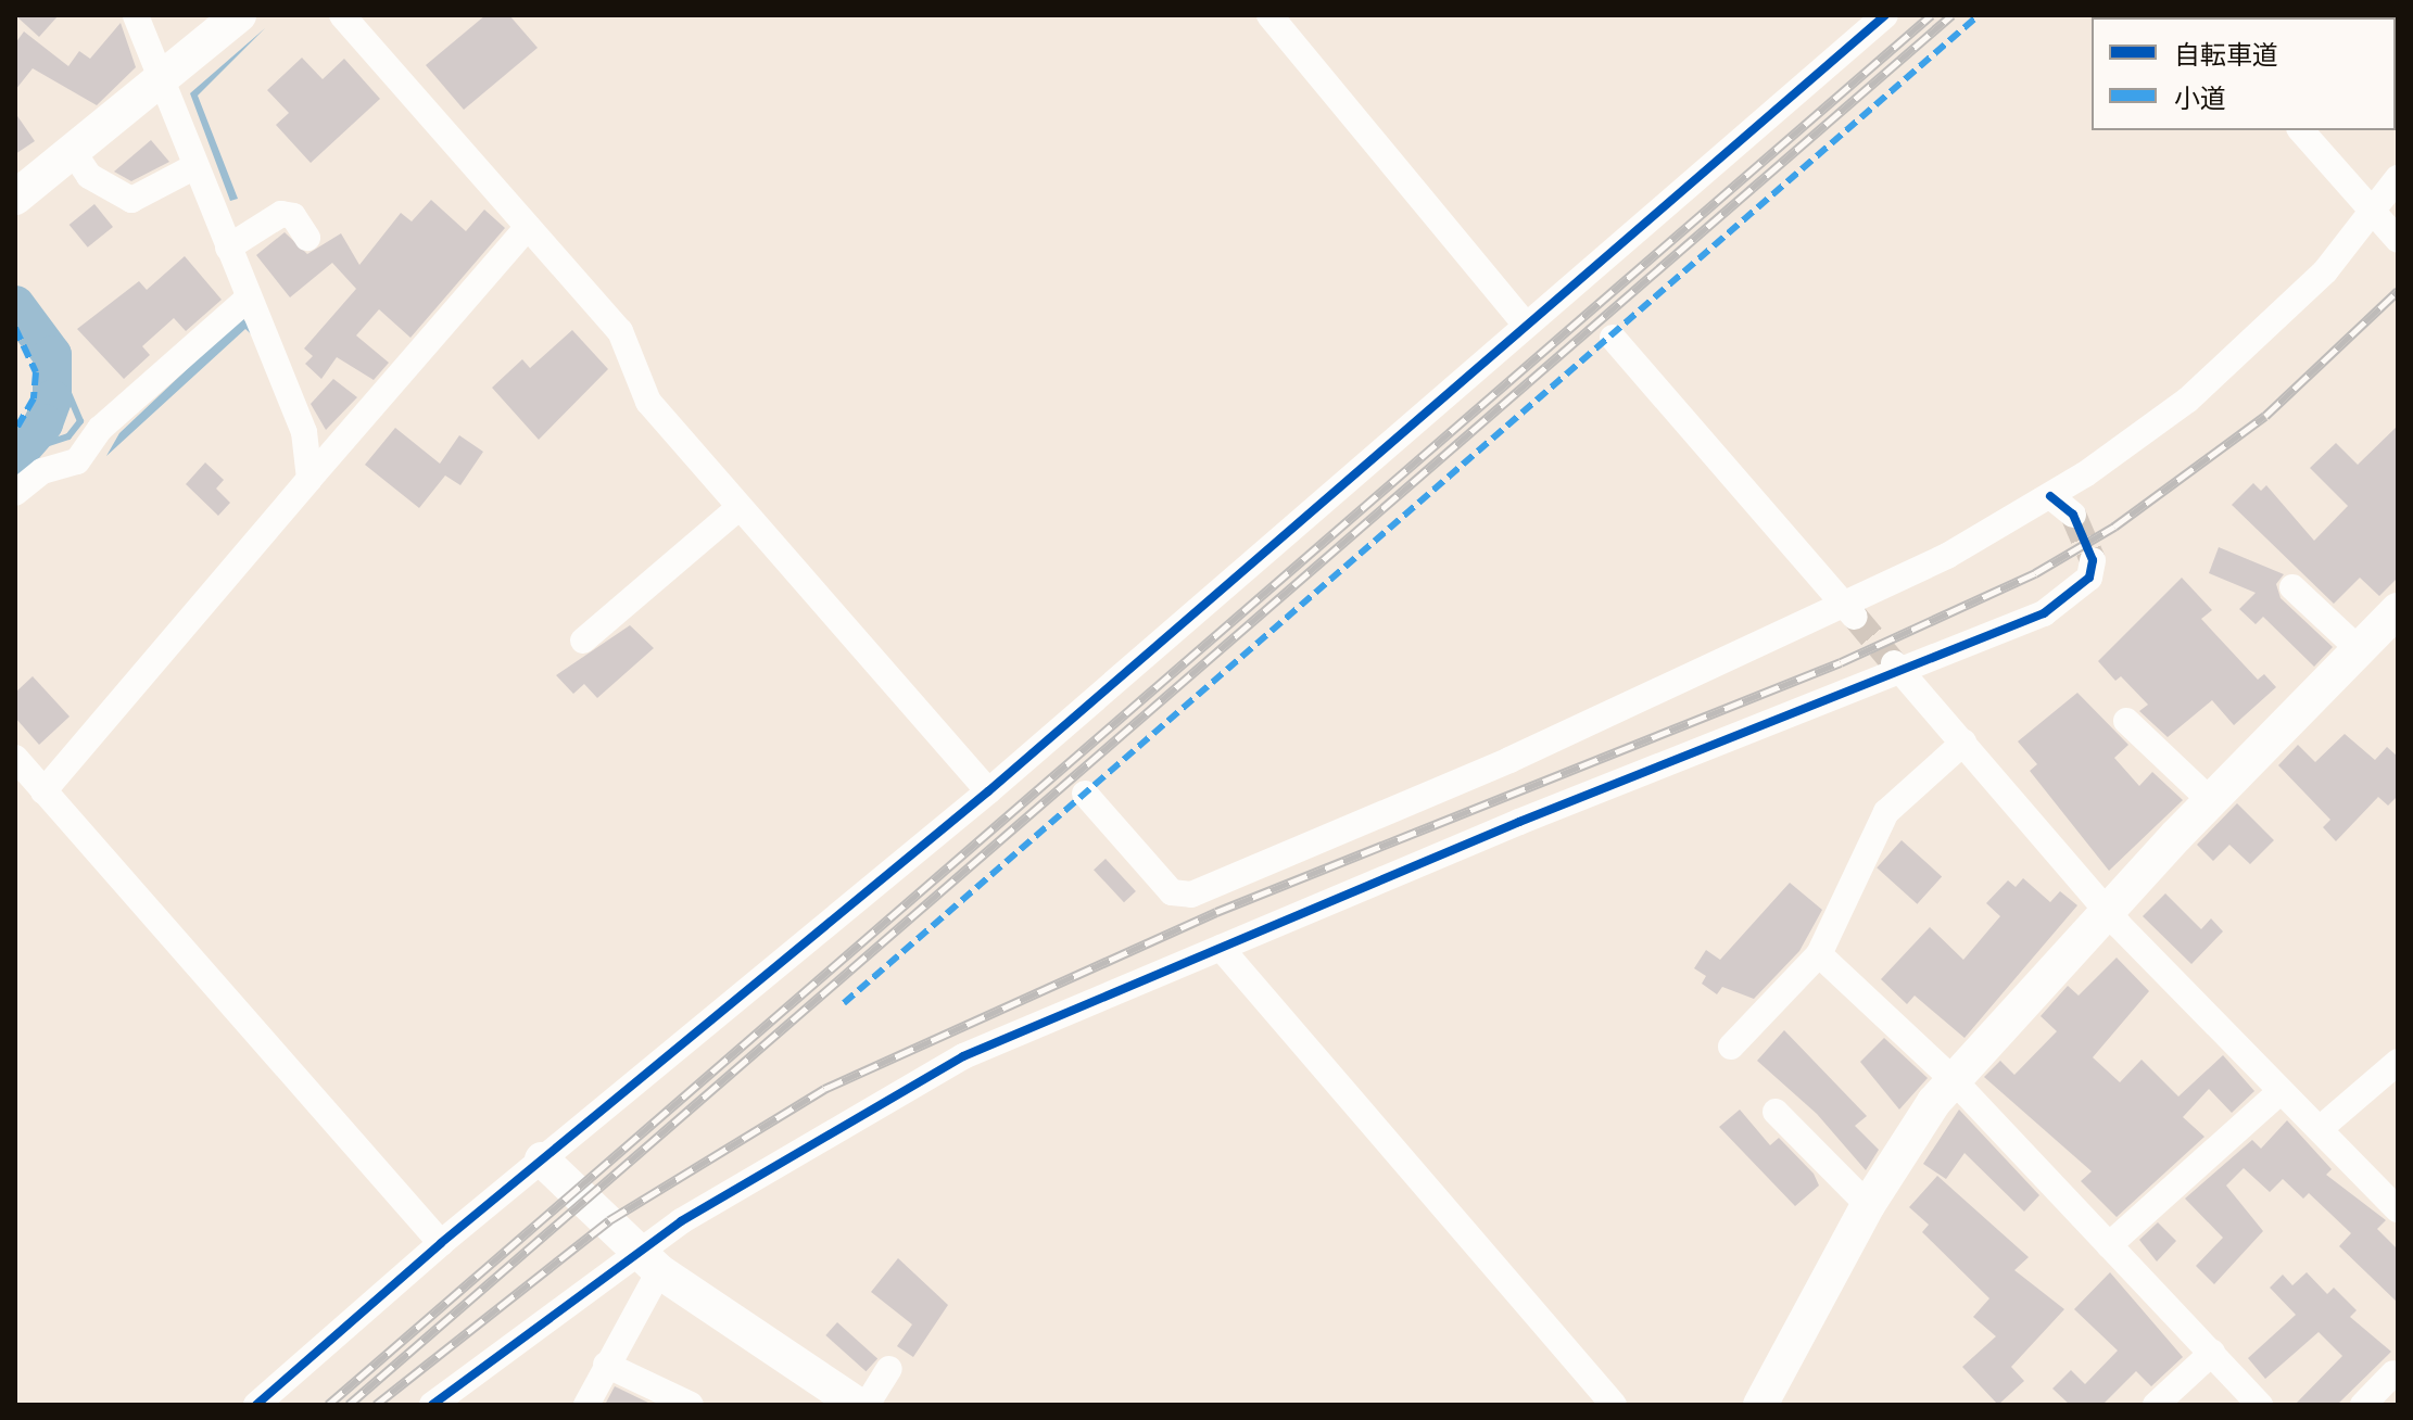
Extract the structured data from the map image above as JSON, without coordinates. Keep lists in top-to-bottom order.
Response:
{
  "legend": ["自転車道", "小道"]
}
